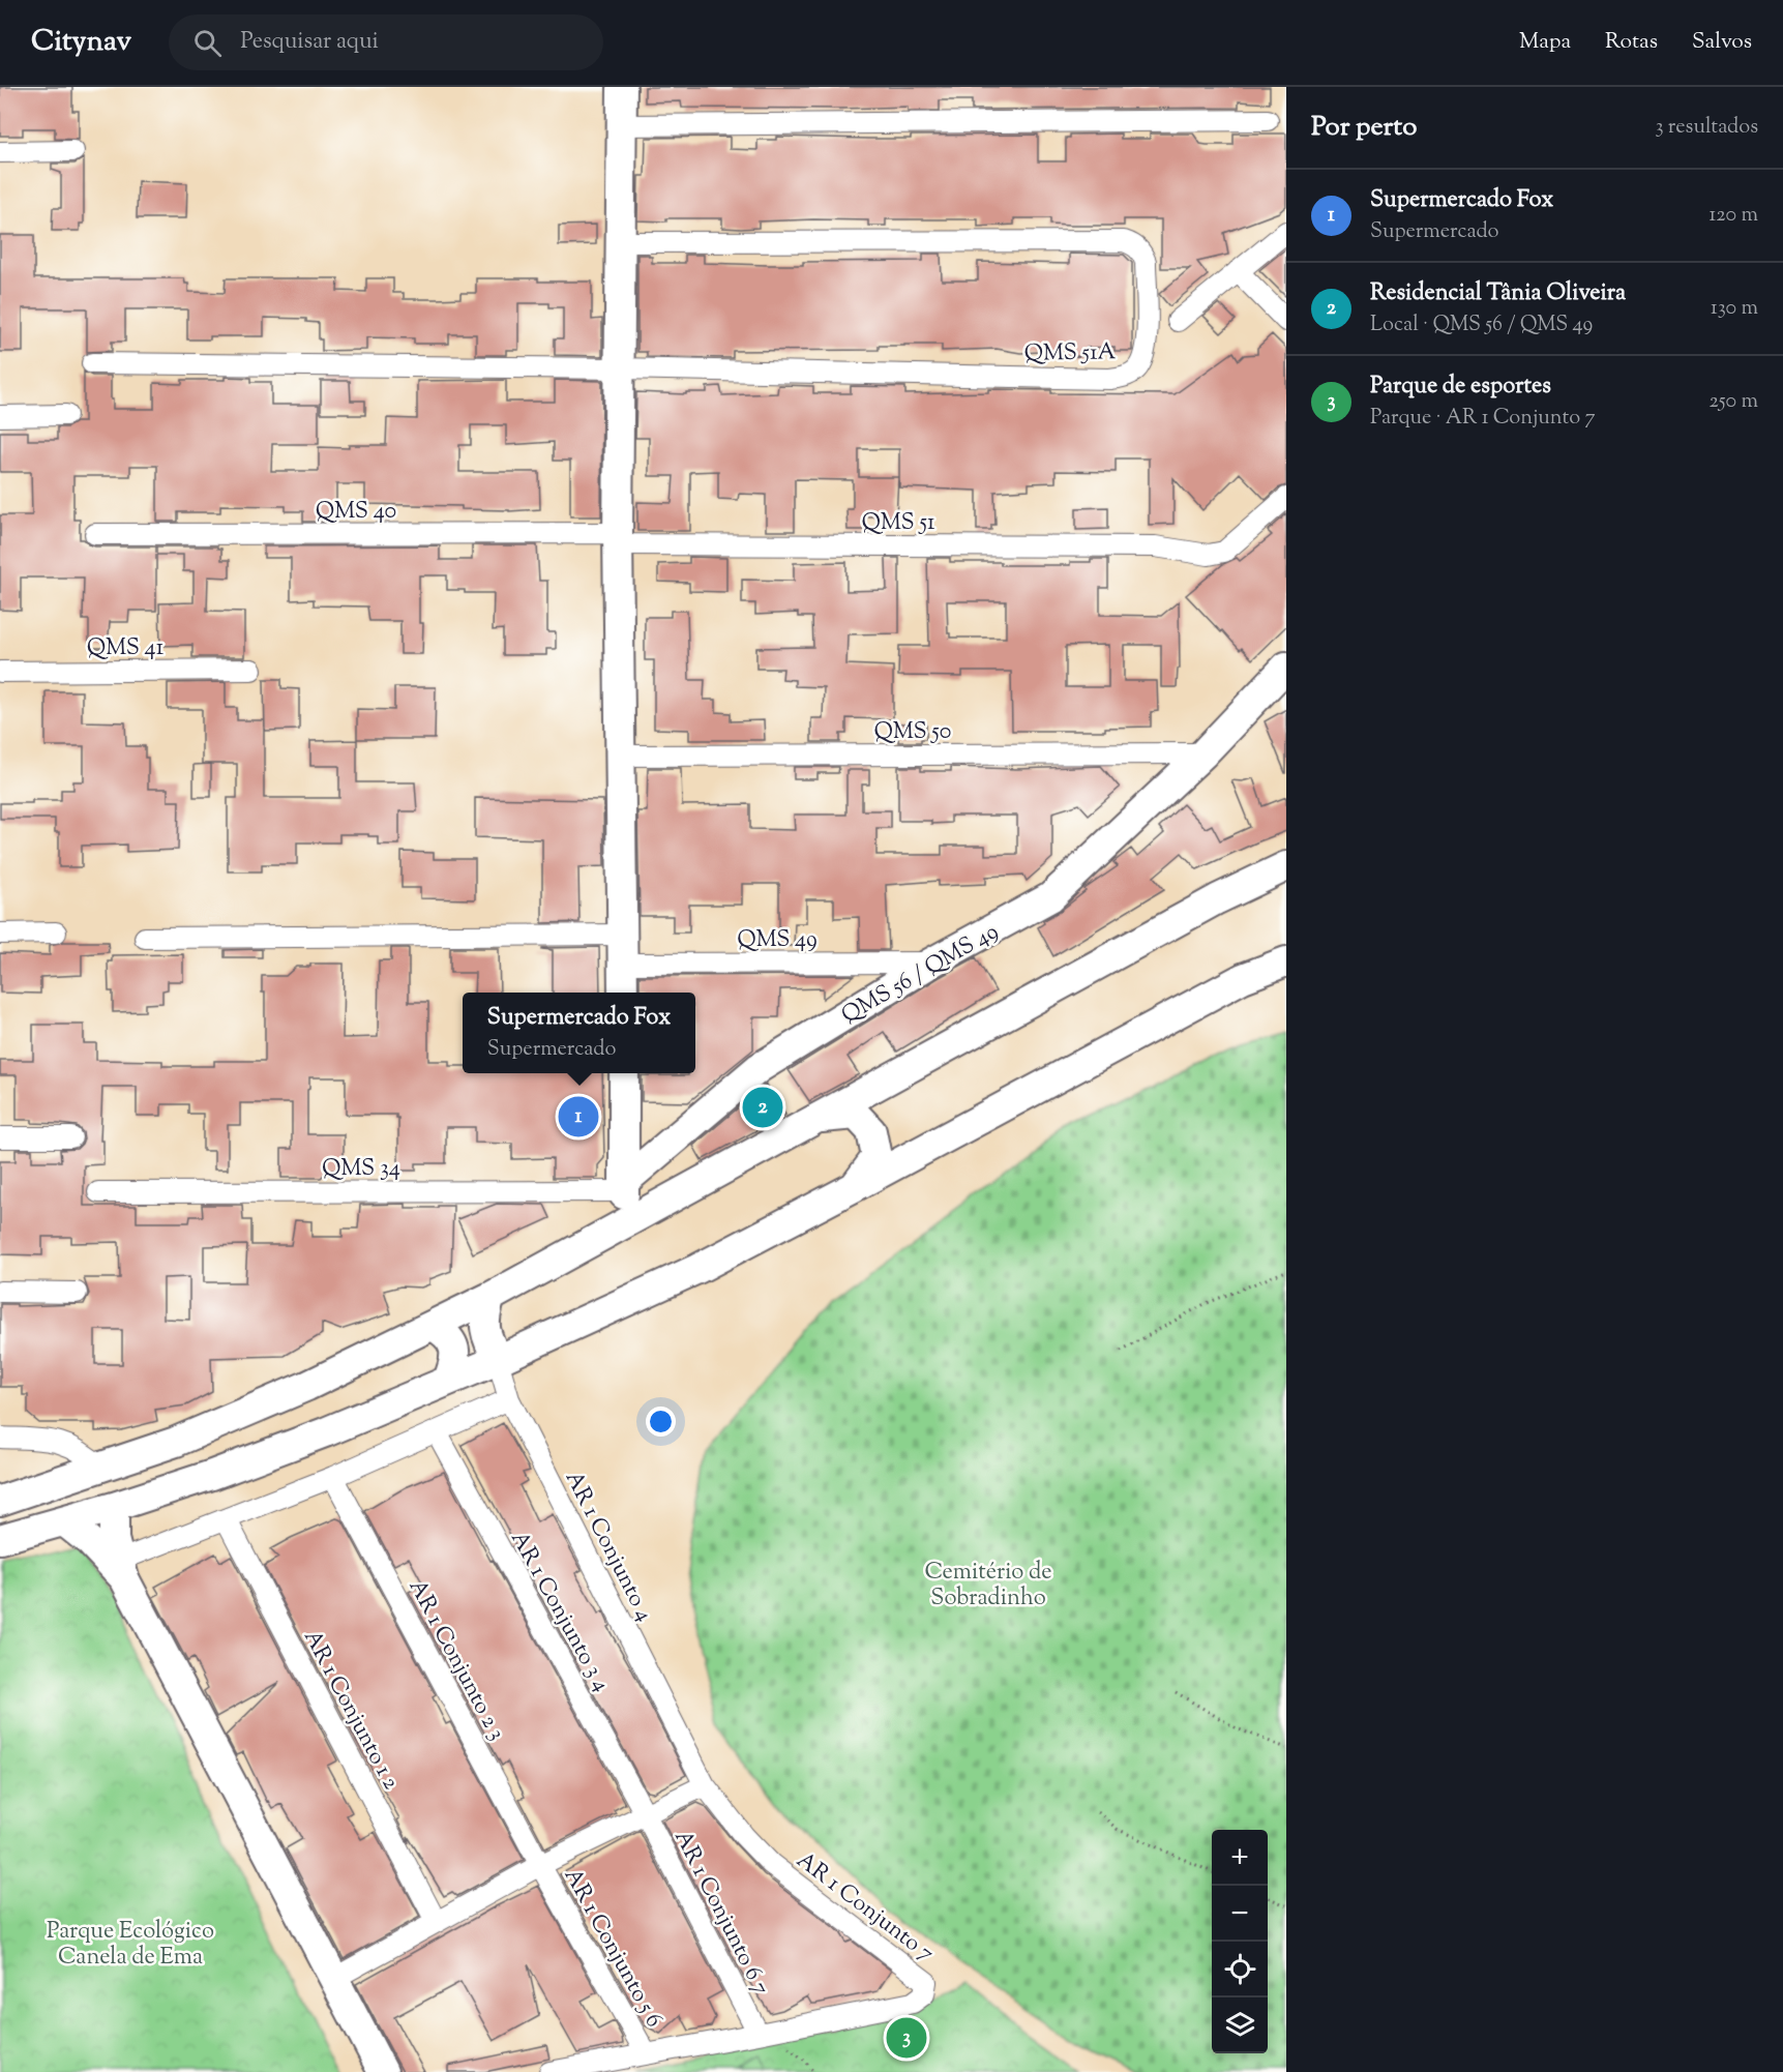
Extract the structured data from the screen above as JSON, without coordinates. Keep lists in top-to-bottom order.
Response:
{
  "streets": {
    "main road": ["QMS 56 / QMS 49"],
    "street": [
      "QMS 51A",
      "QMS 40",
      "QMS 51",
      "QMS 41",
      "QMS 50",
      "QMS 49",
      "QMS 34",
      "AR 1 Conjunto 4",
      "AR 1 Conjunto 3 4",
      "AR 1 Conjunto 2 3",
      "AR 1 Conjunto 1 2",
      "AR 1 Conjunto 7",
      "AR 1 Conjunto 6 7",
      "AR 1 Conjunto 5 6"
    ]
  },
  "crossings": [
    ["QMS 40", "QMS 51"],
    ["QMS 50", "QMS 56 / QMS 49"],
    ["QMS 49", "QMS 56 / QMS 49"],
    ["QMS 56 / QMS 49", "QMS 34"],
    ["AR 1 Conjunto 4", "AR 1 Conjunto 7"],
    ["AR 1 Conjunto 3 4", "AR 1 Conjunto 6 7"],
    ["AR 1 Conjunto 2 3", "AR 1 Conjunto 5 6"],
    ["AR 1 Conjunto 7", "AR 1 Conjunto 6 7"]
  ],
  "parks": ["Cemitério de Sobradinho", "Parque Ecológico Canela de Ema"],
  "page": {
    "header": "Citynav",
    "search": "Pesquisar aqui",
    "nav": ["Mapa", "Rotas", "Salvos"],
    "heading": ["Por perto", "3 resultados"],
    "list": [
      {
        "mark": "1",
        "name": "Supermercado Fox",
        "note": "Supermercado",
        "value": "120 m"
      },
      {
        "mark": "2",
        "name": "Residencial Tânia Oliveira",
        "note": "Local · QMS 56 / QMS 49",
        "value": "130 m"
      },
      {
        "mark": "3",
        "name": "Parque de esportes",
        "note": "Parque · AR 1 Conjunto 7",
        "value": "250 m"
      }
    ],
    "popup": ["Supermercado Fox", "Supermercado"],
    "pins": ["2", "1", "3"],
    "map_buttons": ["+", "−"]
  }
}
